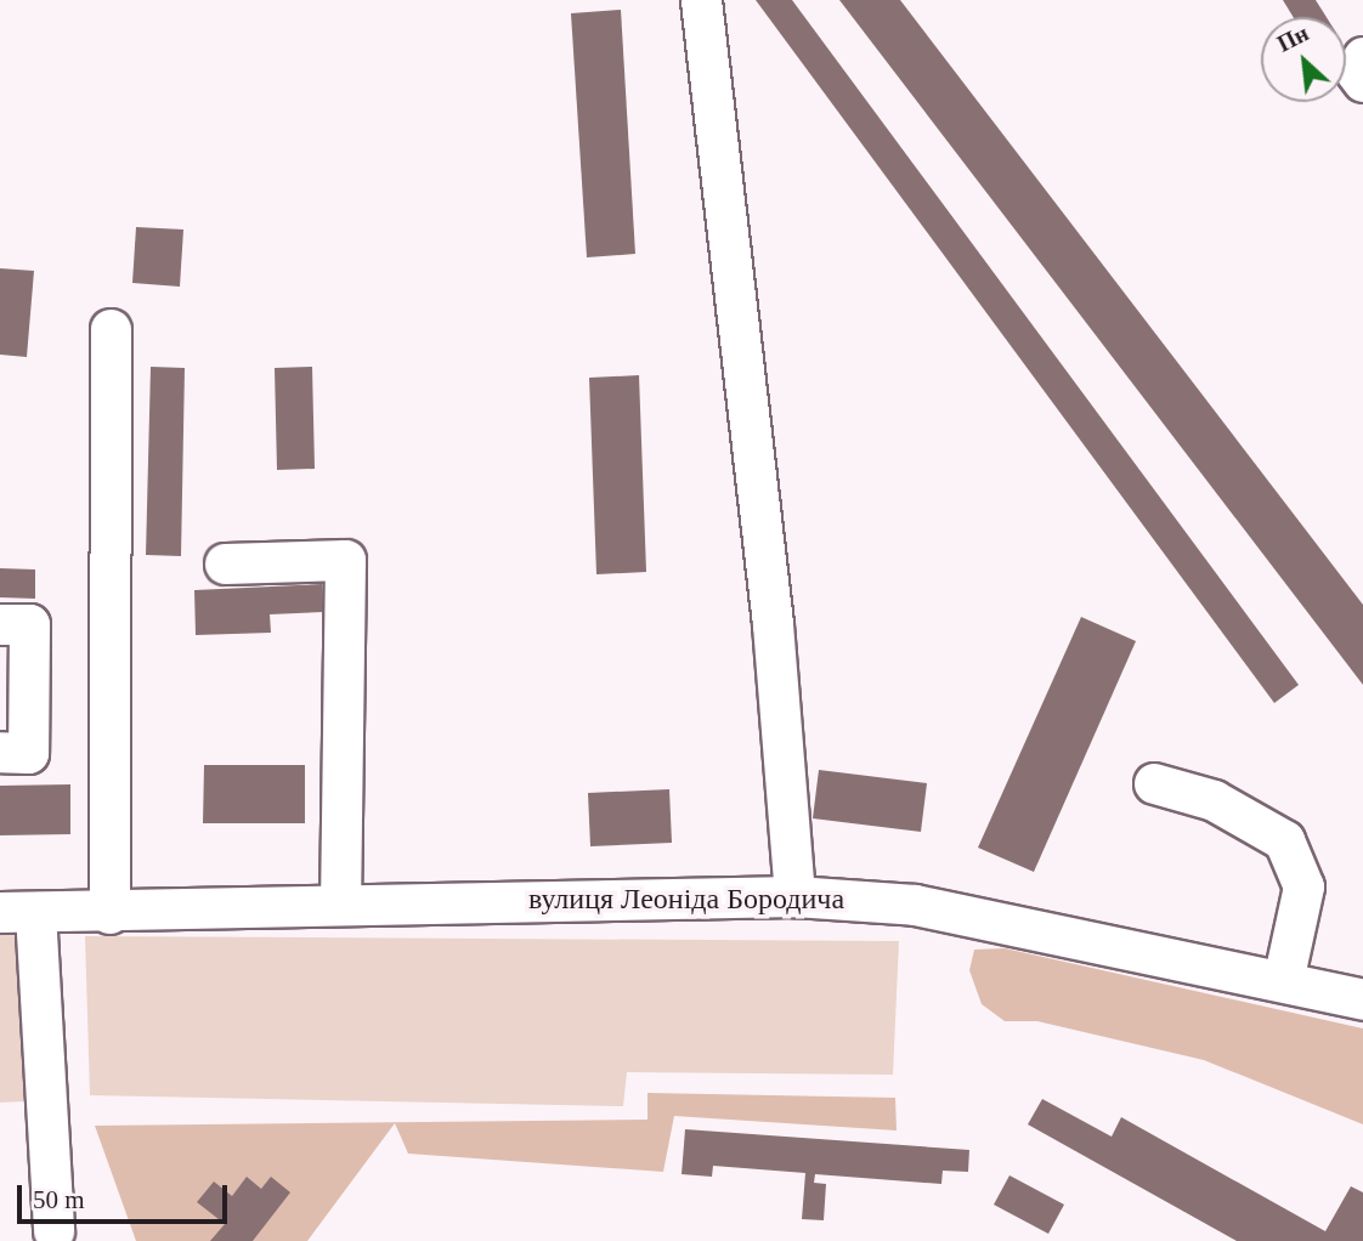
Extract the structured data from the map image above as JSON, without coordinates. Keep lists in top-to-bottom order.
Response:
{
  "streets": {
    "street": ["вулиця Леоніда Бородича"]
  },
  "scale_bar": "50 m",
  "north": "top left"
}
